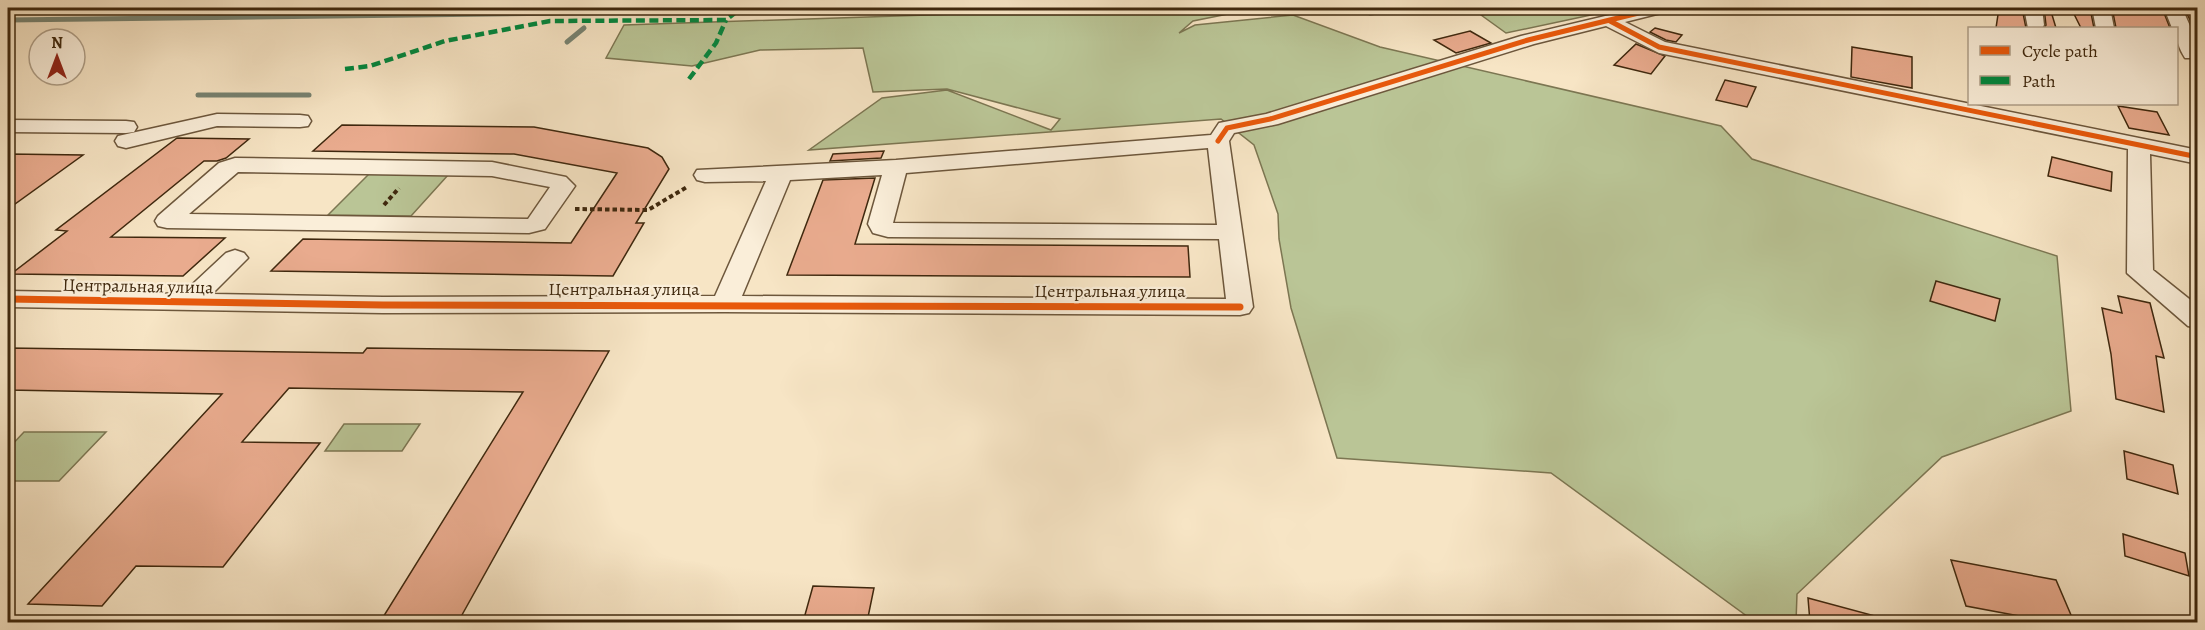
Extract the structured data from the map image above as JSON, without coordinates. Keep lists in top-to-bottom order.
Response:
{
  "streets": {
    "street": ["Центральная улица"]
  },
  "legend": ["Cycle path", "Path"],
  "north": "top"
}
